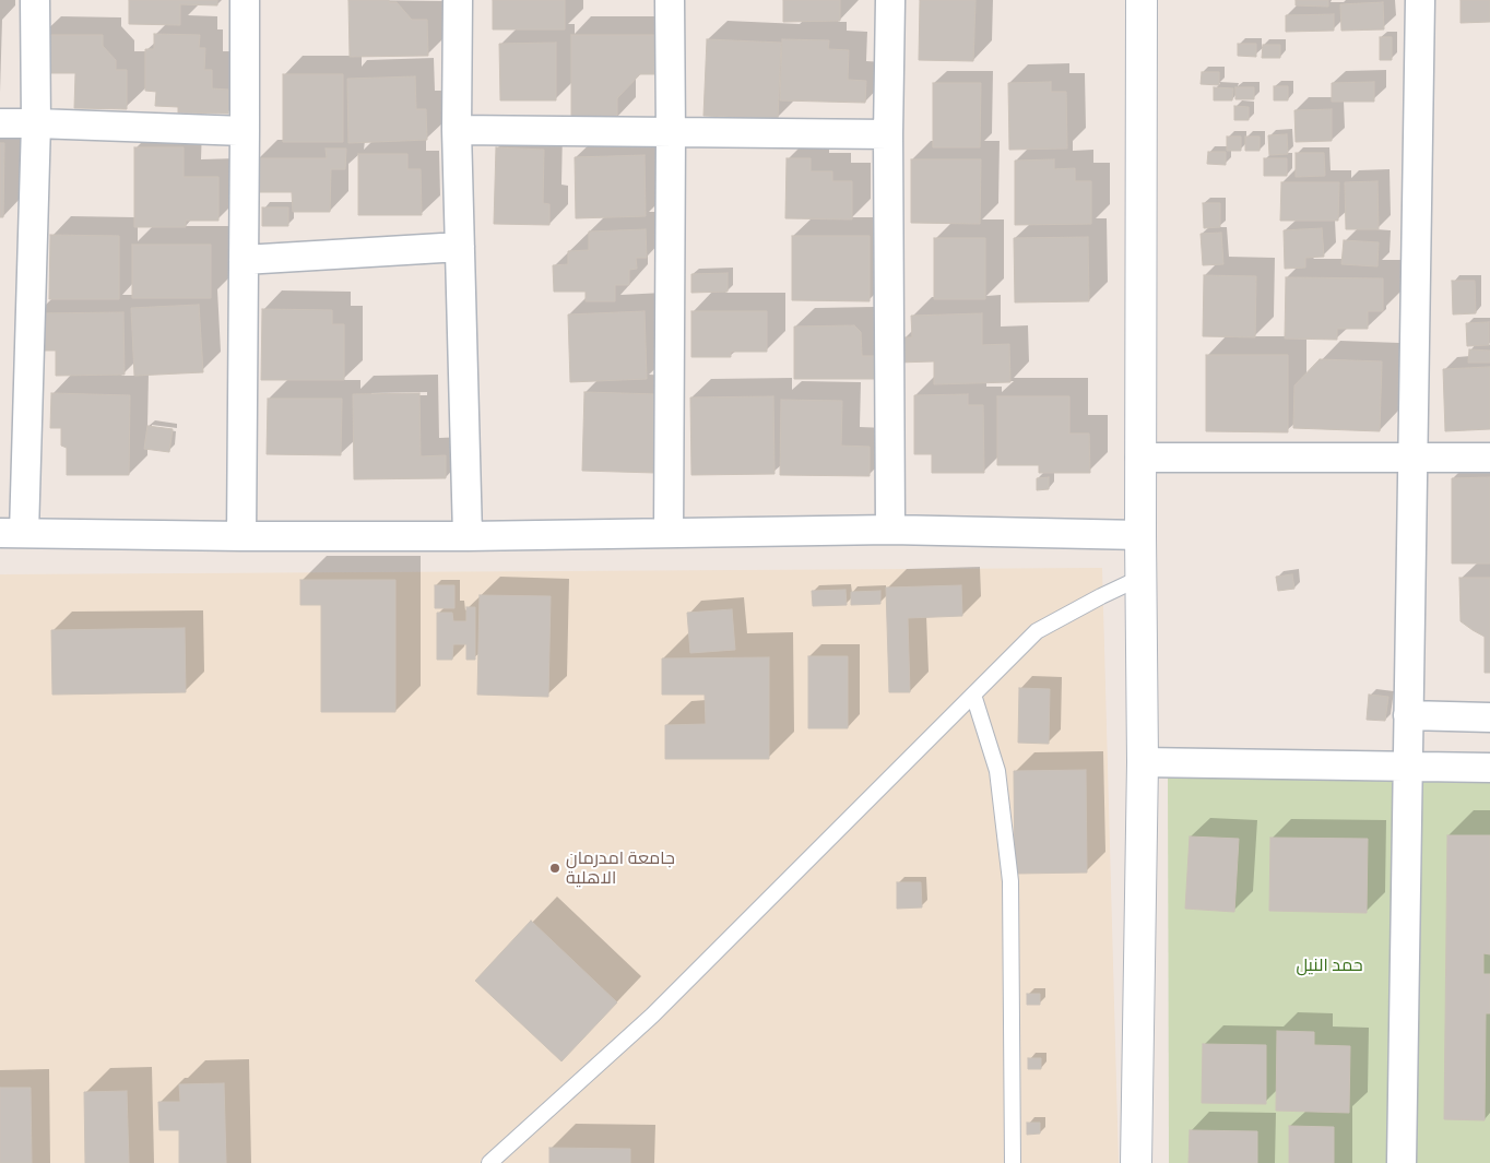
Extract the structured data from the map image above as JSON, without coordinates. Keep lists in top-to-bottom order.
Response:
{
  "parks": ["حمد النيل"],
  "places": ["جامعة امدرمان الاهلية"]
}
